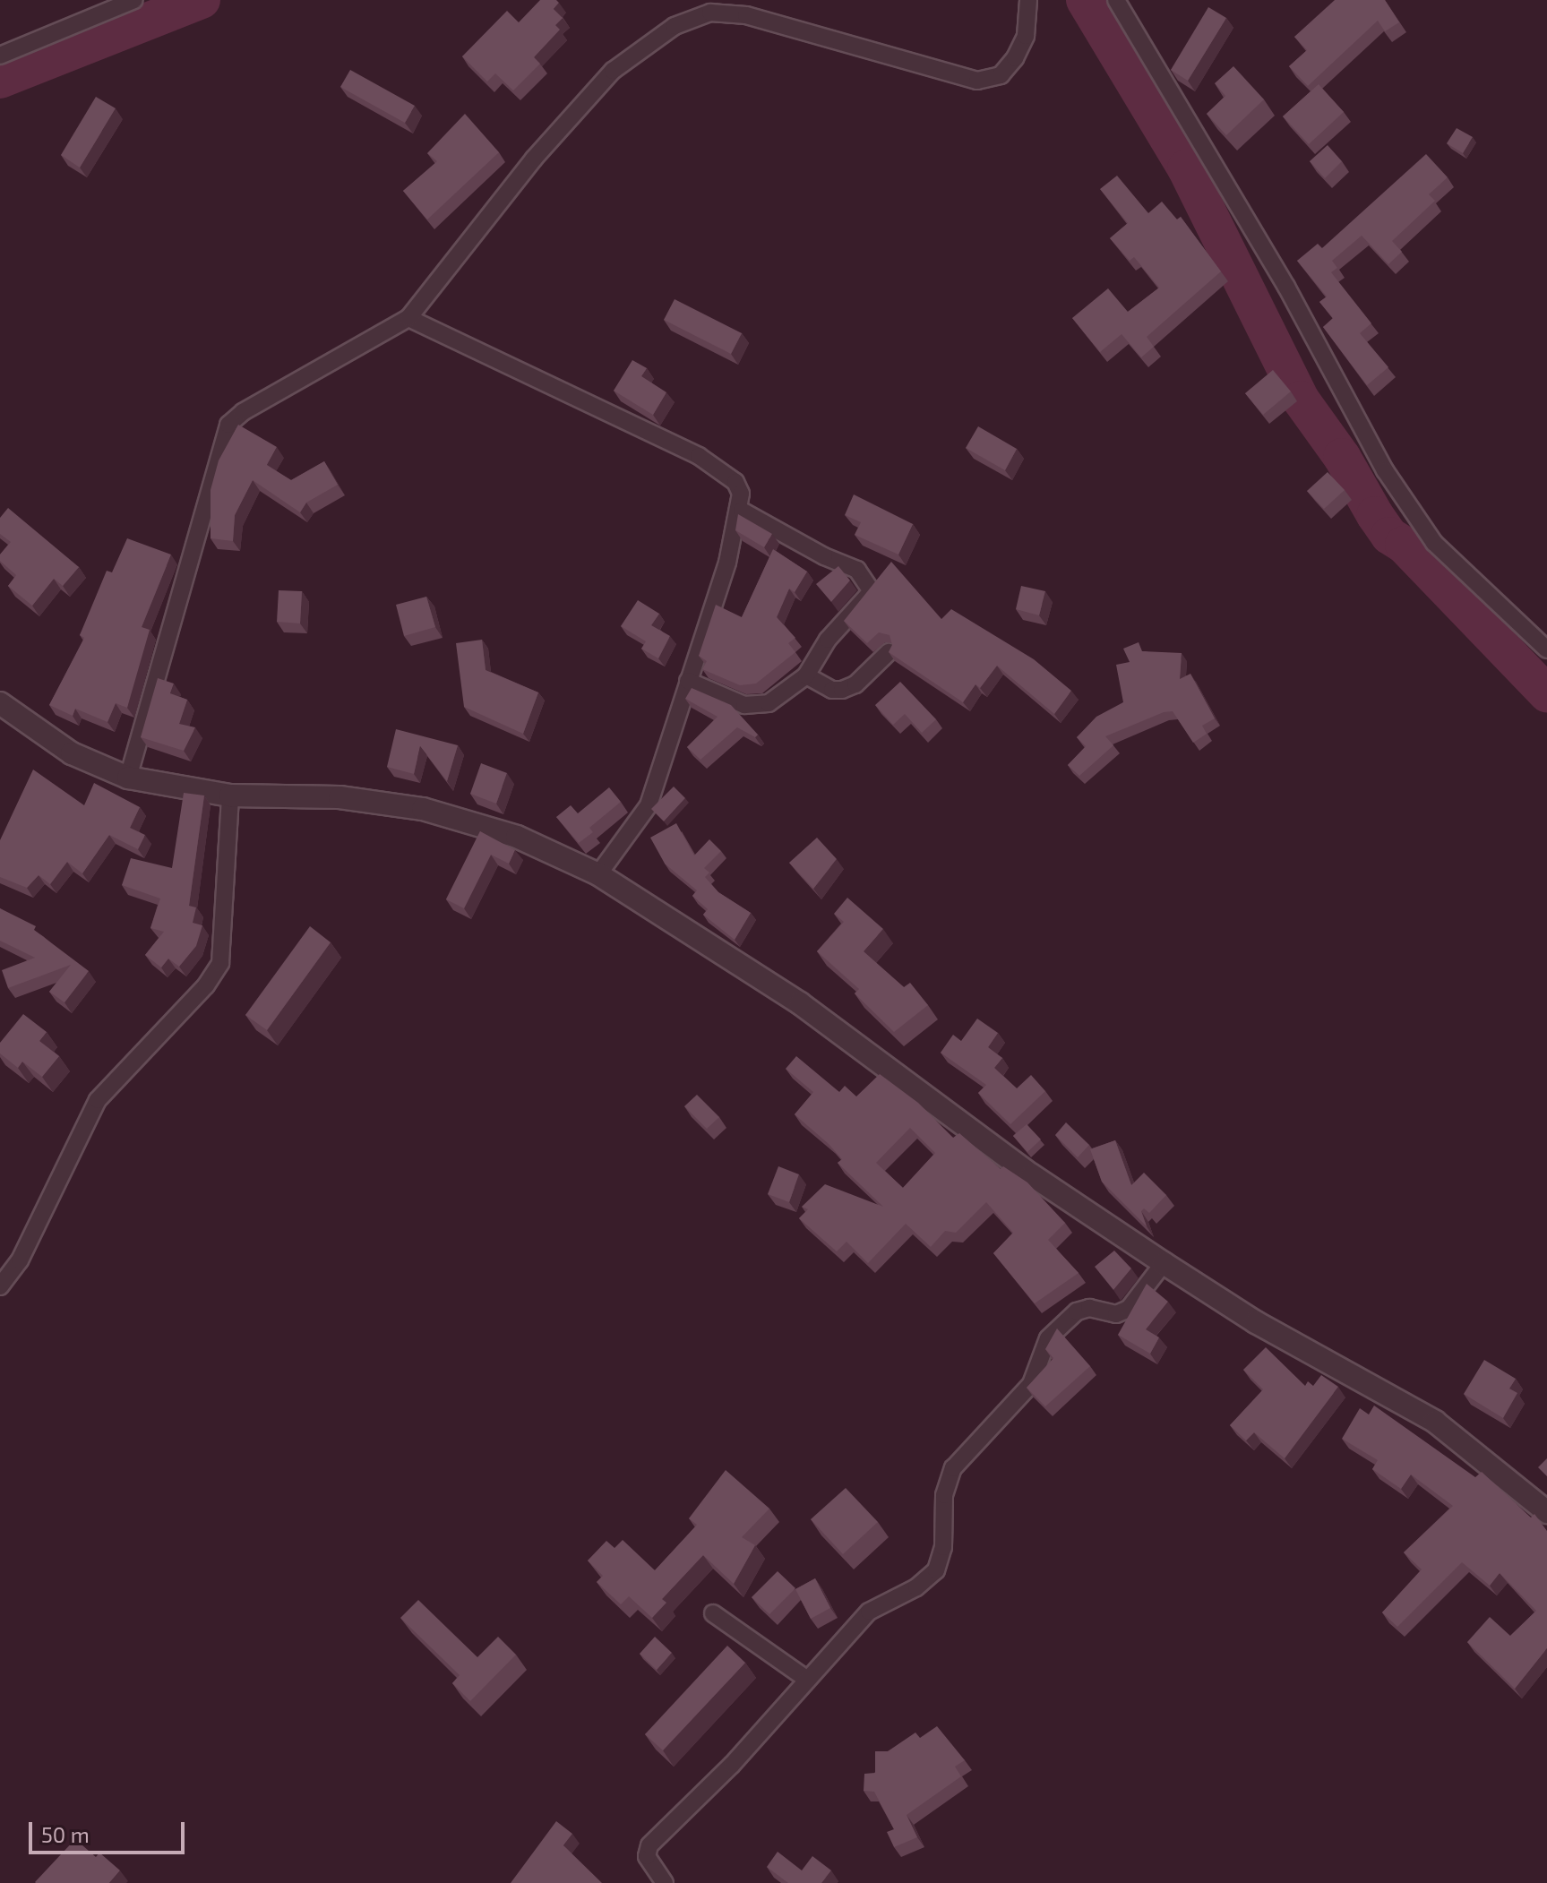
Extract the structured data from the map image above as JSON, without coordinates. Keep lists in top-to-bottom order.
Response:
{
  "scale_bar": "50 m"
}
